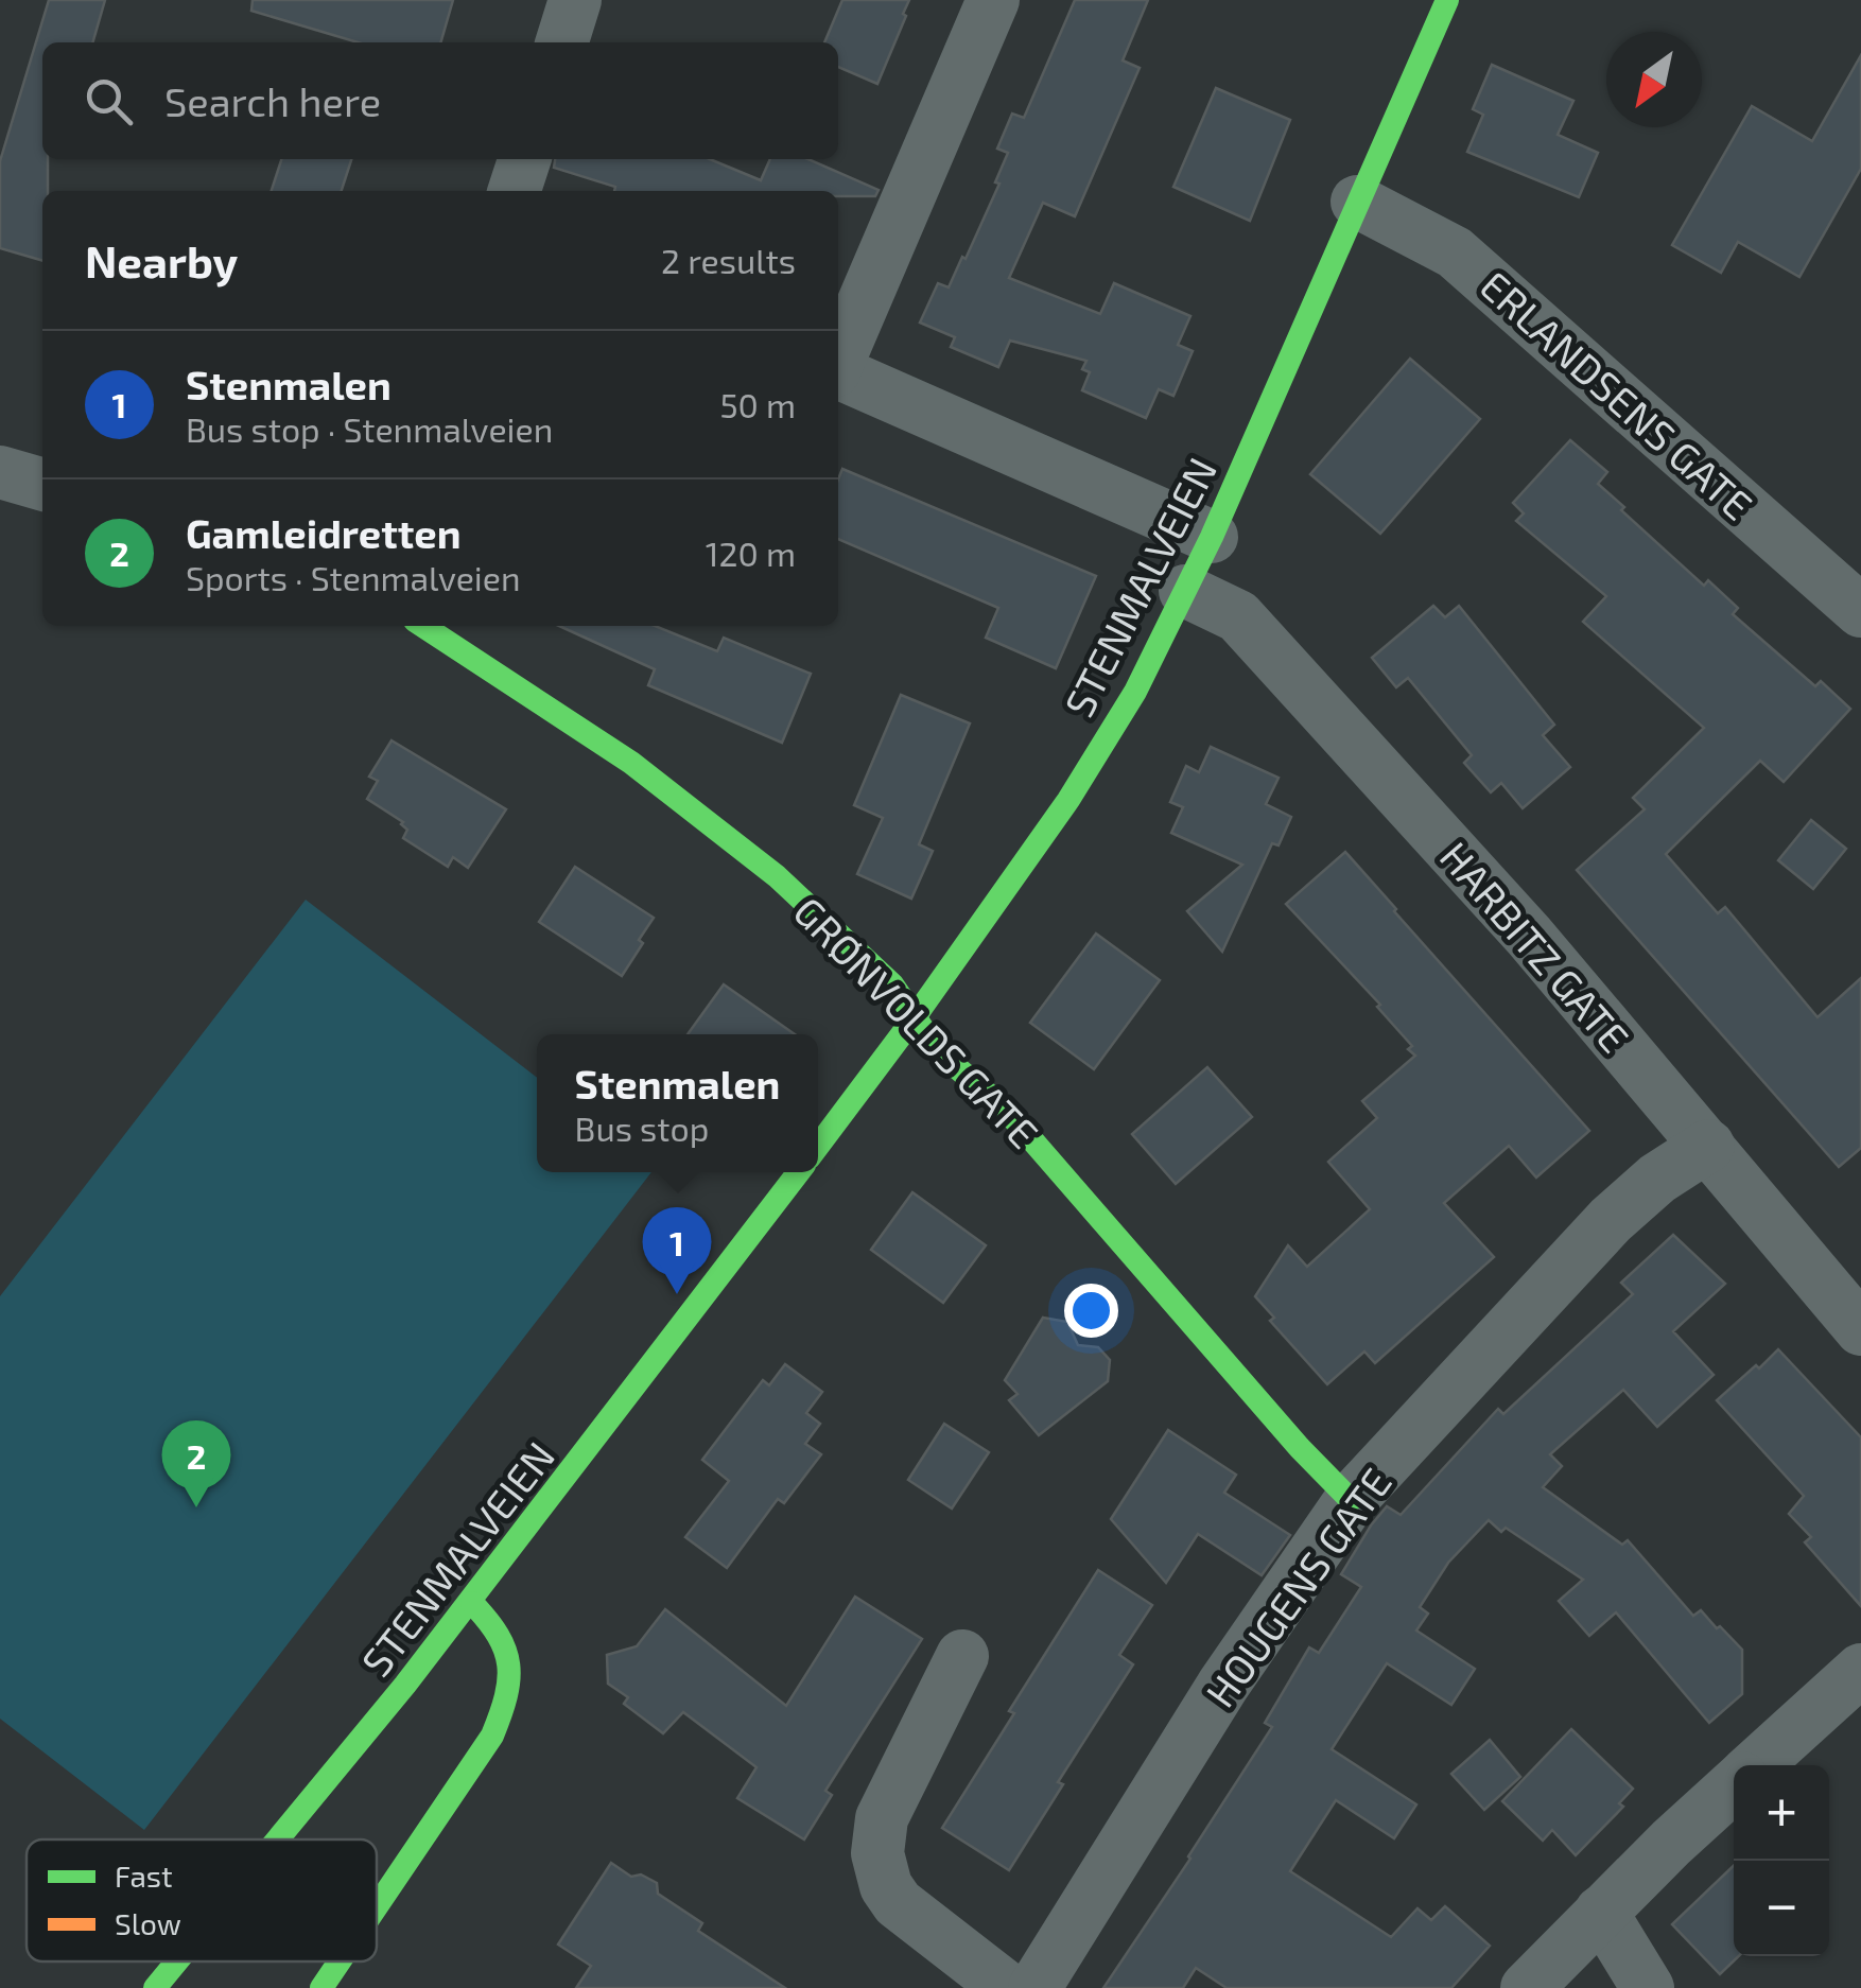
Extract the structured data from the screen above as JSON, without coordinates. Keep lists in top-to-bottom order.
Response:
{
  "streets": {
    "main road": ["STENMALVEIEN", "GRØNVOLDS GATE"],
    "street": ["ERLANDSENS GATE", "HARBITZ GATE", "HOUGENS GATE"]
  },
  "crossings": [
    ["ERLANDSENS GATE", "STENMALVEIEN"],
    ["STENMALVEIEN", "HARBITZ GATE"],
    ["STENMALVEIEN", "GRØNVOLDS GATE"],
    ["HARBITZ GATE", "HOUGENS GATE"],
    ["GRØNVOLDS GATE", "HOUGENS GATE"]
  ],
  "legend": ["Fast", "Slow"],
  "north": "bottom left",
  "page": {
    "search": "Search here",
    "heading": ["Nearby", "2 results"],
    "list": [
      {
        "mark": "1",
        "name": "Stenmalen",
        "note": "Bus stop · Stenmalveien",
        "value": "50 m"
      },
      {
        "mark": "2",
        "name": "Gamleidretten",
        "note": "Sports · Stenmalveien",
        "value": "120 m"
      }
    ],
    "popup": ["Stenmalen", "Bus stop"],
    "pins": ["1", "2"],
    "map_buttons": ["+", "−"]
  }
}
